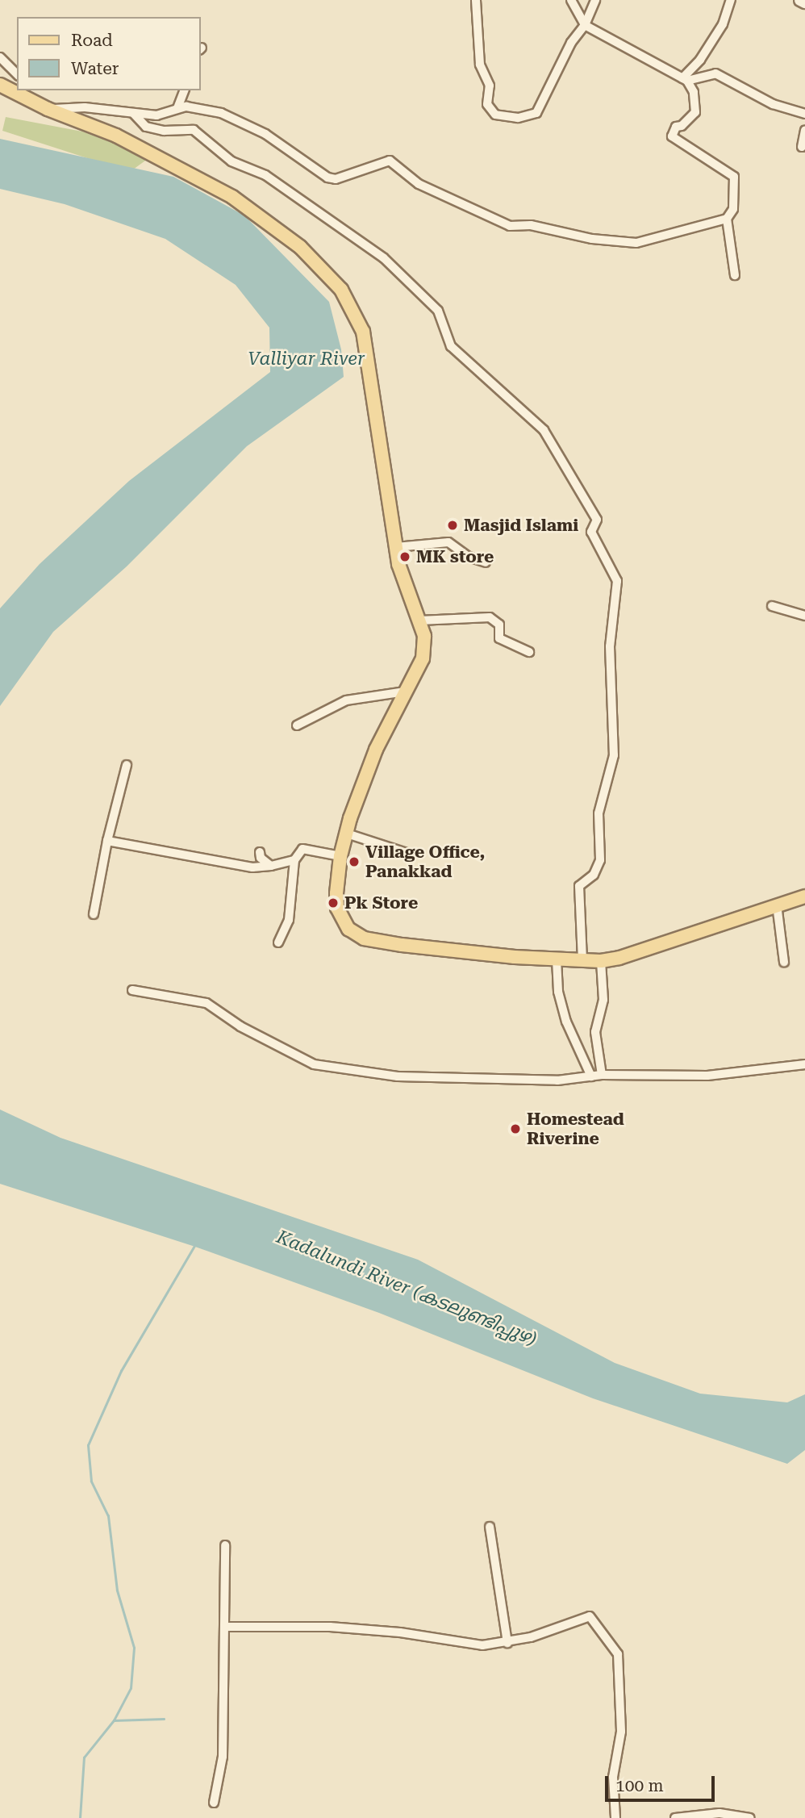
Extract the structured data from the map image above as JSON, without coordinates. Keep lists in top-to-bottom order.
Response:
{
  "water": ["Valliyar River", "Kadalundi River (കടലുണ്ടിപ്പുഴ)"],
  "places": [
    "Masjid Islami",
    "MK store",
    "Village Office, Panakkad",
    "Pk Store",
    "Homestead Riverine"
  ],
  "legend": ["Road", "Water"],
  "scale_bar": "100 m"
}
